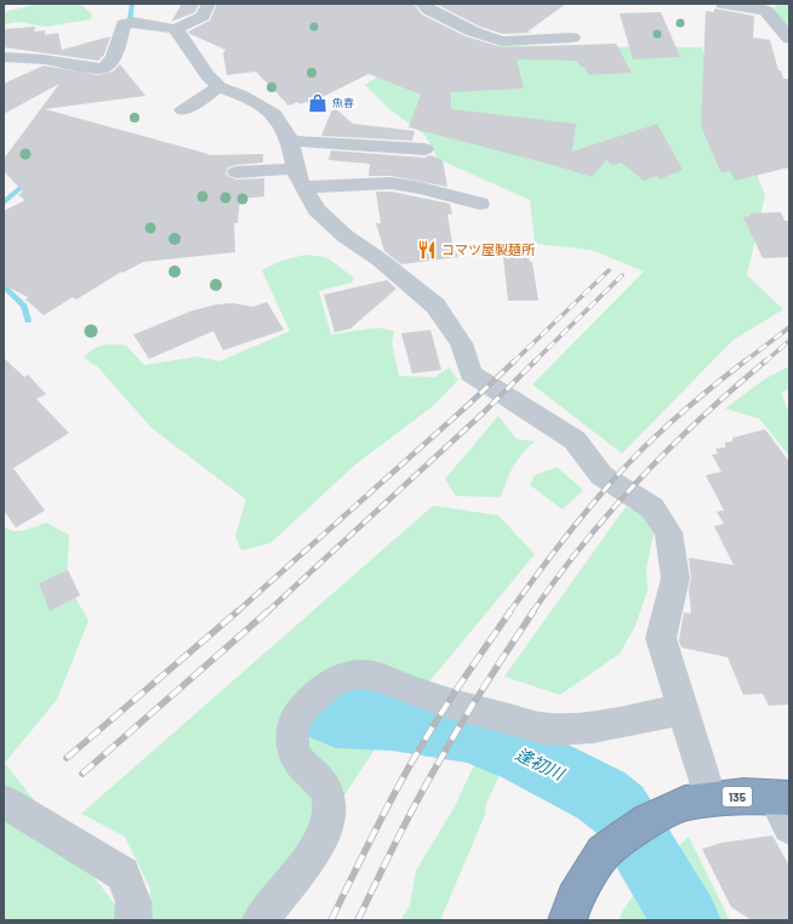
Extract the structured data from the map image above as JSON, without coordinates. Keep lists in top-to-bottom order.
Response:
{
  "streets": {
    "highway": ["135"]
  },
  "water": ["逢初川"],
  "places": {
    "shop": ["魚春"],
    "restaurant": ["コマツ屋製麺所"]
  }
}
